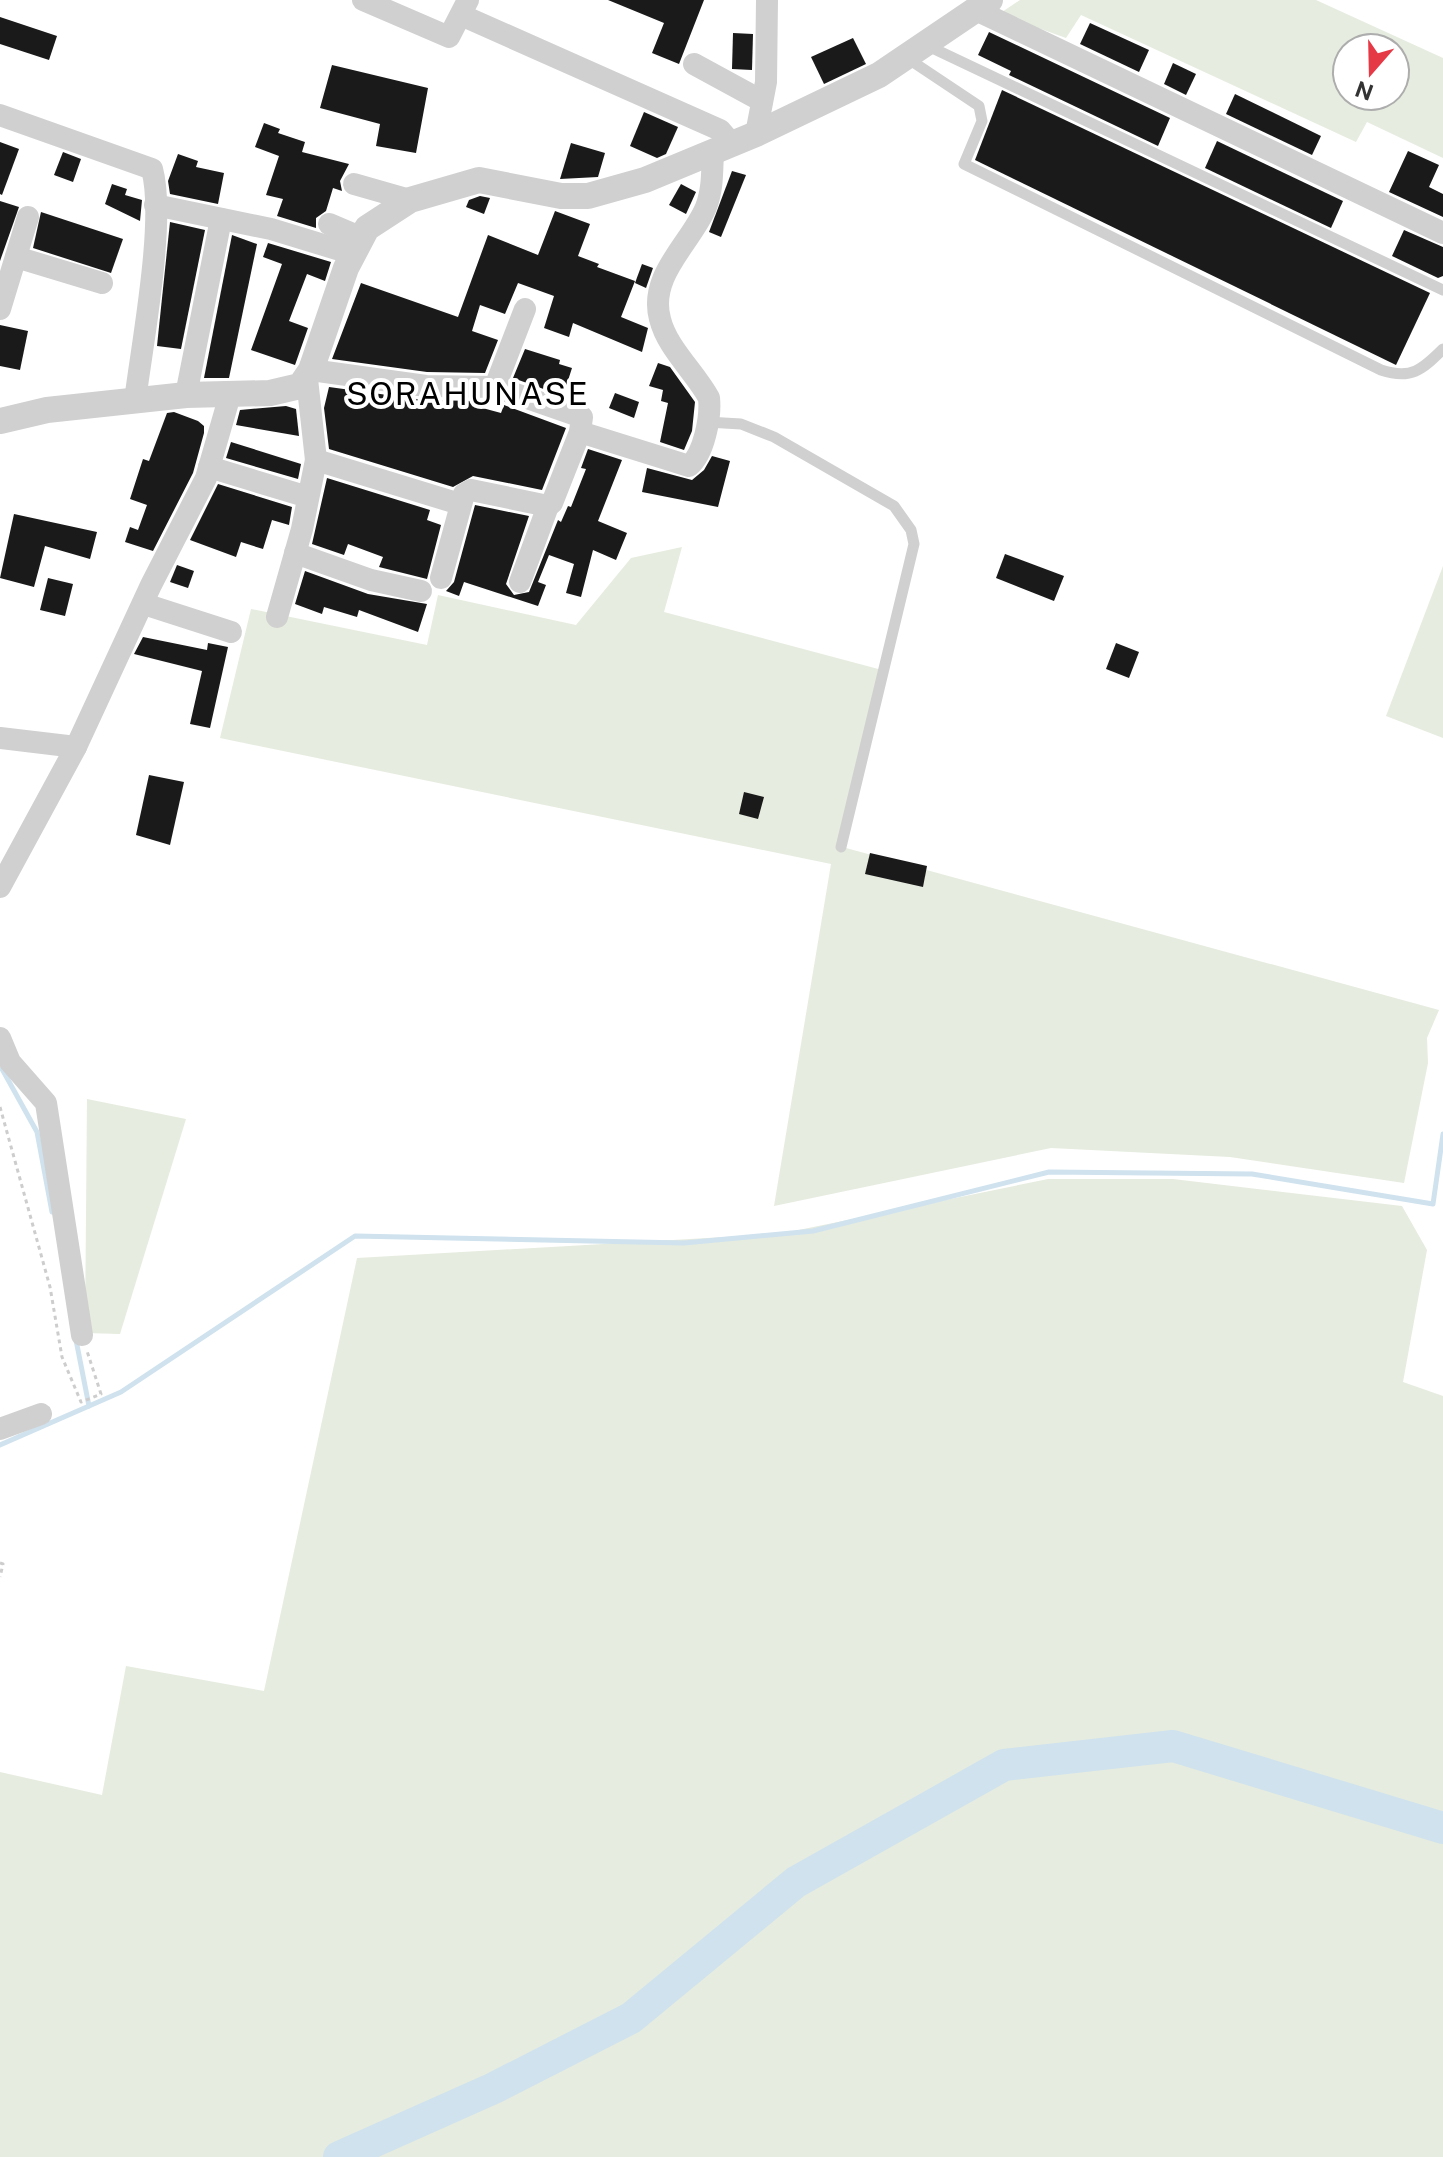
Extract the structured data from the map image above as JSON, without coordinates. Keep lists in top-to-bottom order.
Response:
{
  "districts": ["SORAHUNASE"],
  "north": "bottom"
}
